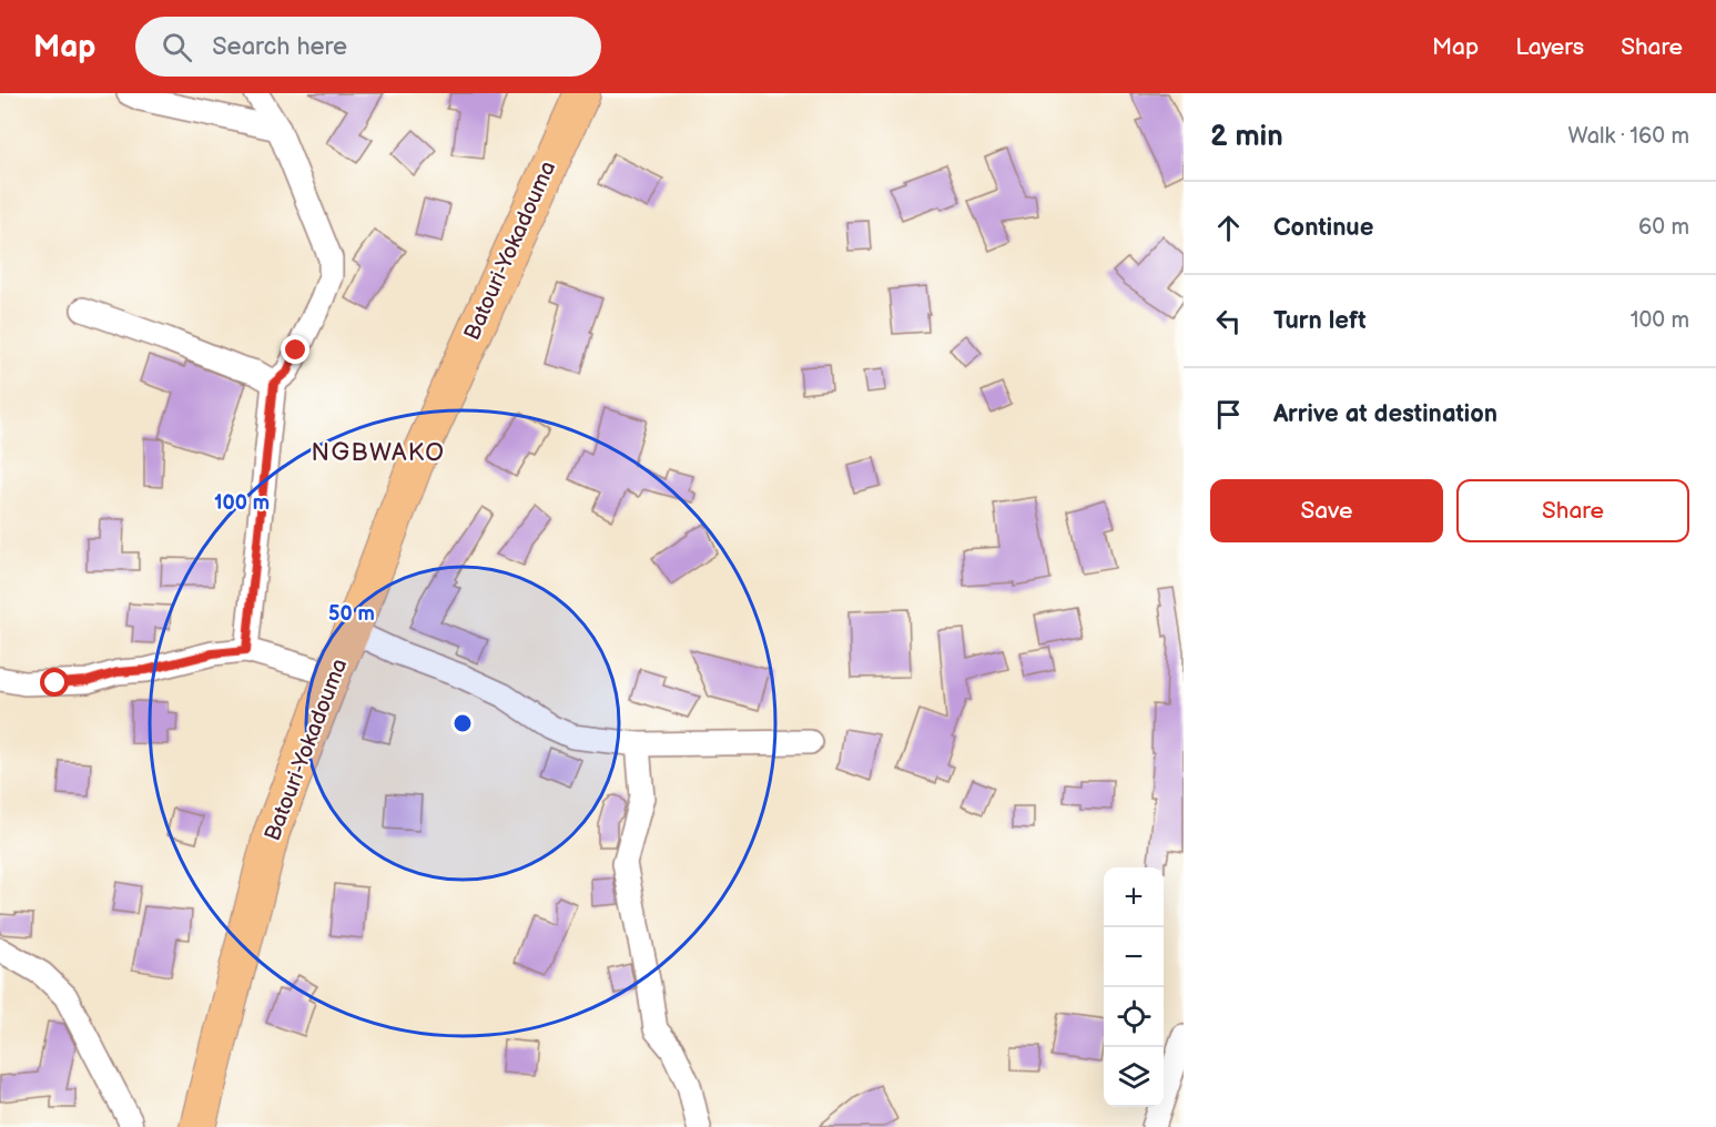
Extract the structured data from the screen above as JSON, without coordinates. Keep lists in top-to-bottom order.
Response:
{
  "streets": {
    "highway": ["Batouri-Yokadouma"]
  },
  "districts": ["NGBWAKO"],
  "page": {
    "header": "Map",
    "search": "Search here",
    "nav": ["Map", "Layers", "Share"],
    "heading": ["2 min", "Walk · 160 m"],
    "list": [
      ["Continue", "60 m"],
      ["Turn left", "100 m"],
      "Arrive at destination"
    ],
    "buttons": ["Save", "Share"],
    "map_buttons": ["+", "−"]
  },
  "rings": ["100 m", "50 m"]
}
